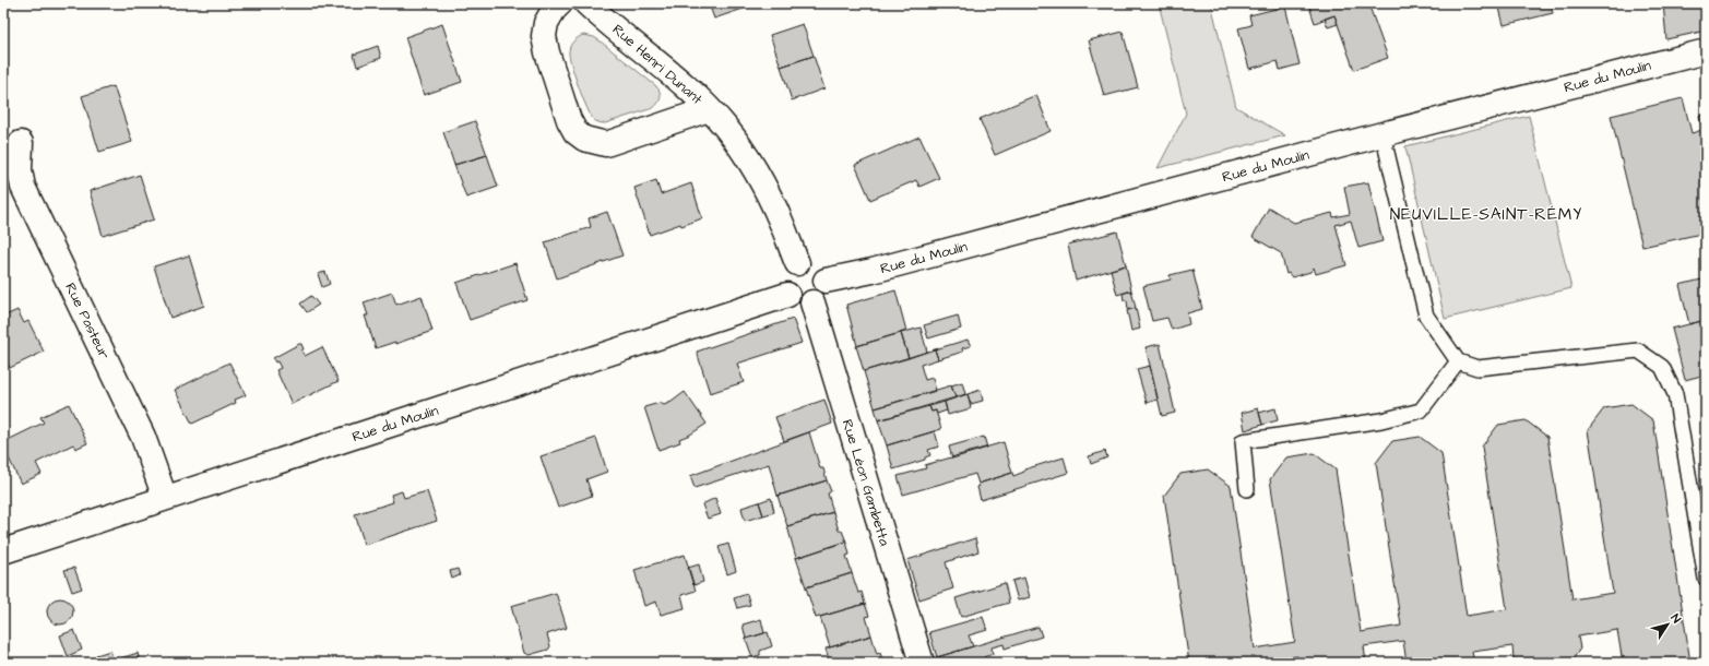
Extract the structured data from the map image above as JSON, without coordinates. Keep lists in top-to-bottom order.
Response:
{
  "streets": {
    "street": [
      "Rue Henri Dunant",
      "Rue du Moulin",
      "Rue Pasteur",
      "Rue Léon Gambetta"
    ]
  },
  "crossings": [
    ["Rue Henri Dunant", "Rue du Moulin"],
    ["Rue Henri Dunant", "Rue Léon Gambetta"],
    ["Rue du Moulin", "Rue Pasteur"],
    ["Rue du Moulin", "Rue Léon Gambetta"]
  ],
  "districts": ["NEUVILLE-SAINT-RÉMY"],
  "north": "top right"
}
